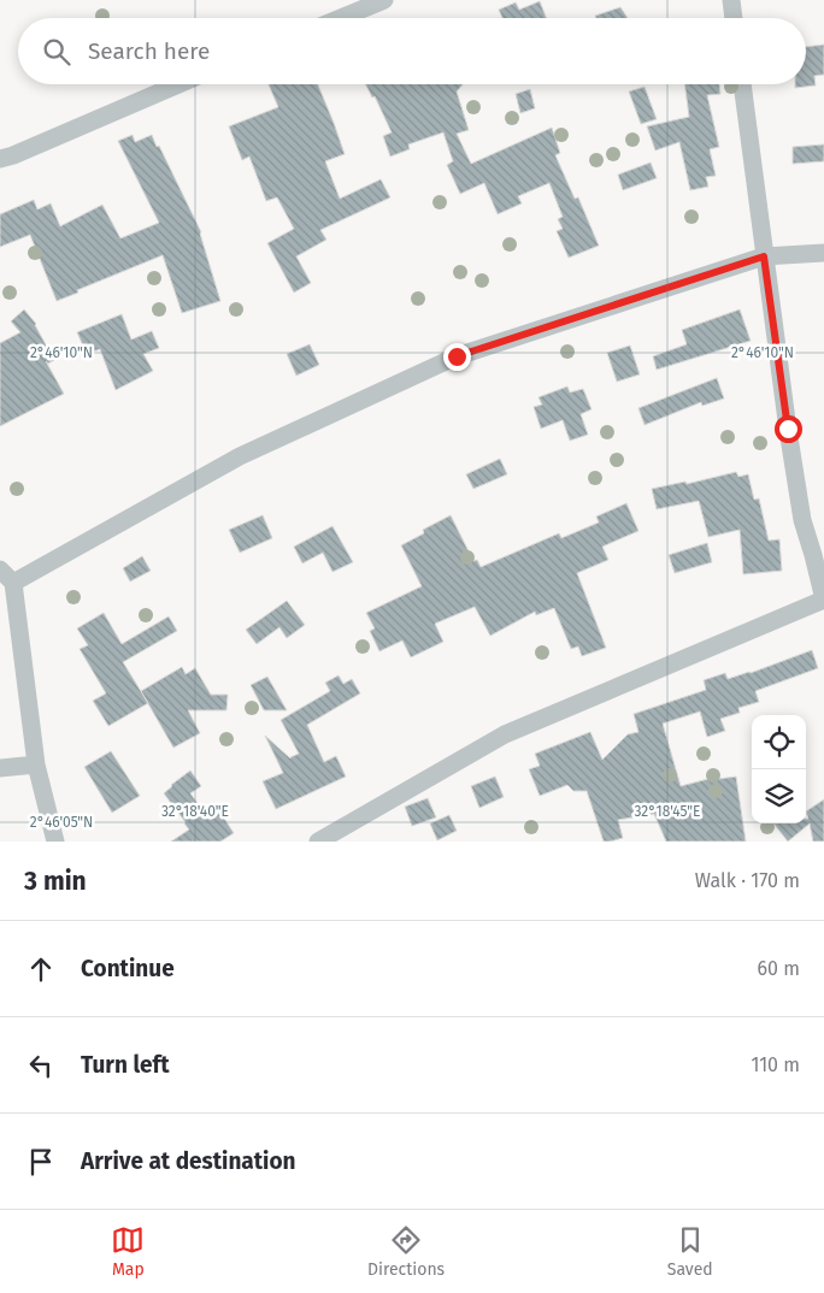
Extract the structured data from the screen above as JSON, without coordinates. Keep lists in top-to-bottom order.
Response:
{
  "page": {
    "search": "Search here",
    "heading": ["3 min", "Walk · 170 m"],
    "list": [
      ["Continue", "60 m"],
      ["Turn left", "110 m"],
      "Arrive at destination"
    ],
    "nav": ["Map", "Directions", "Saved"]
  },
  "coordinates": [
    "2°46'10\"N",
    "32°18'40\"E",
    "32°18'45\"E",
    "2°46'05\"N"
  ]
}
